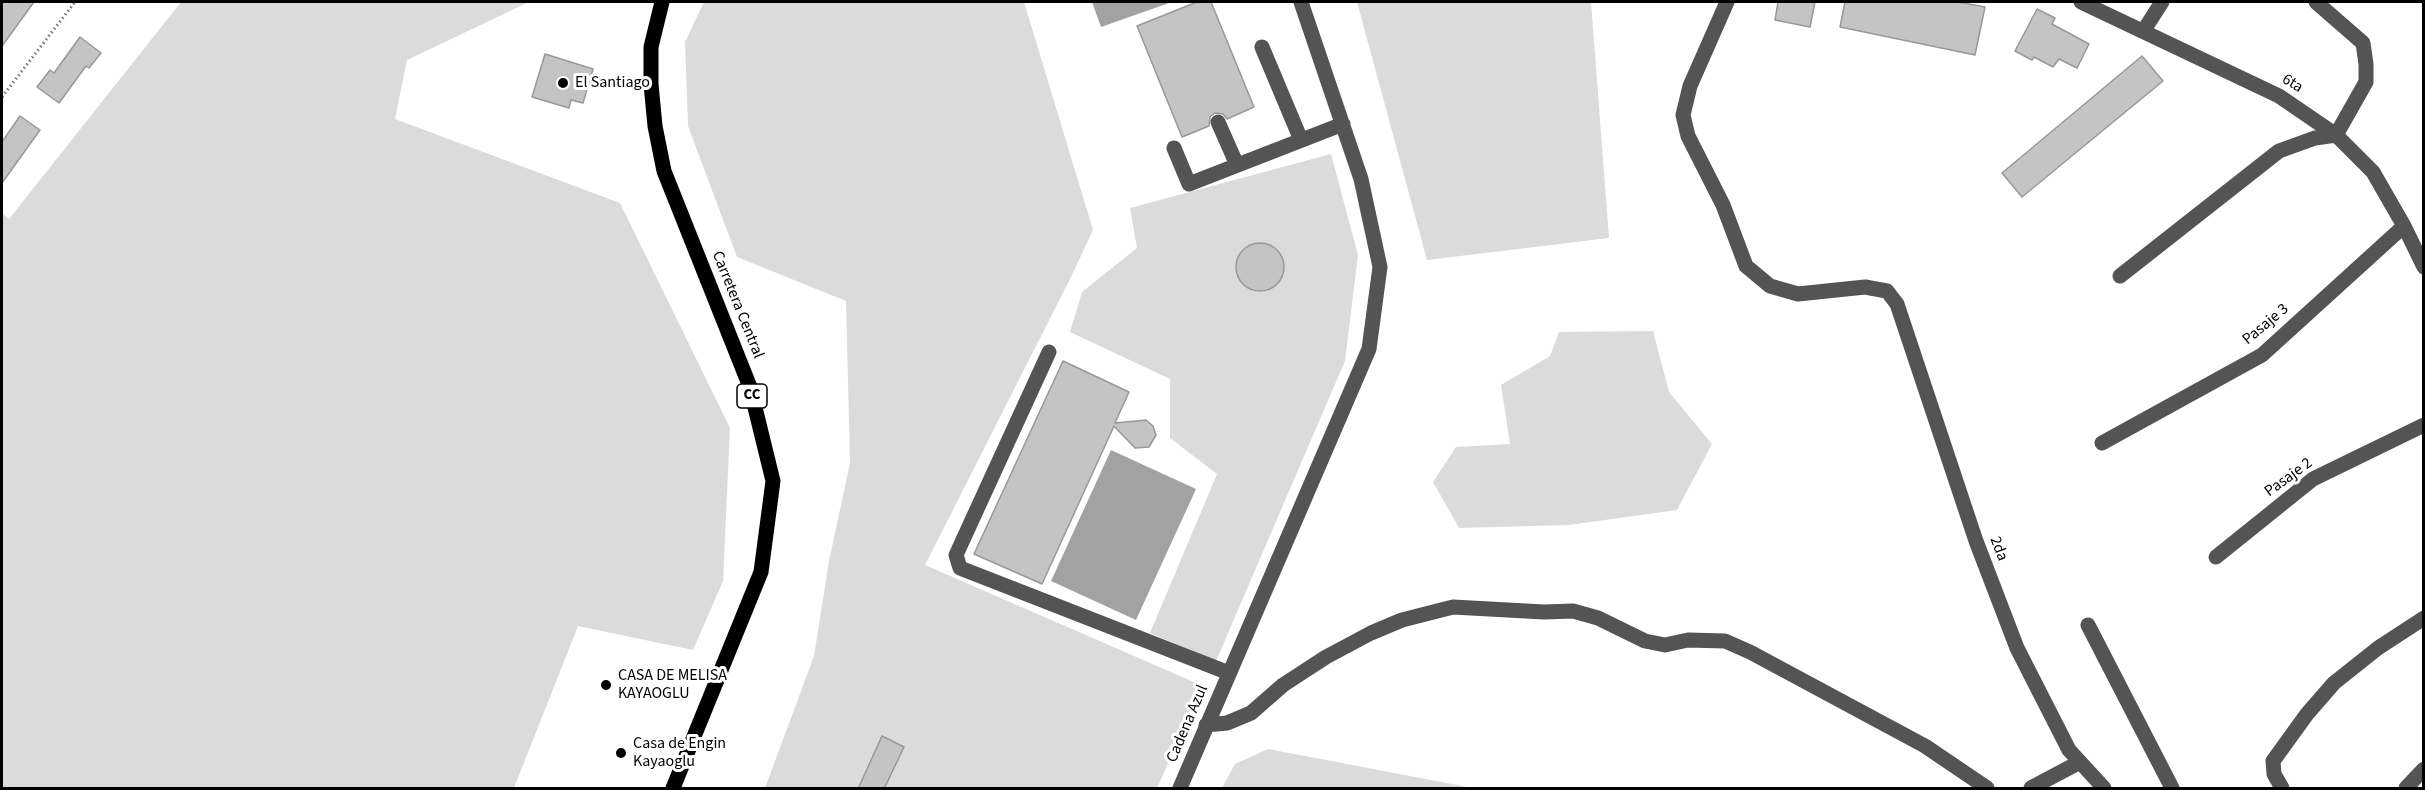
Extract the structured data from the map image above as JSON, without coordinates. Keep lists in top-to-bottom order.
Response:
{
  "streets": {
    "main road": ["Carretera Central", "CC"],
    "street": [
      "6ta",
      "Pasaje 3",
      "Pasaje 2",
      "2da",
      "Cadena Azul"
    ]
  },
  "crossings": [
    ["6ta", "Pasaje 3"]
  ],
  "places": ["El Santiago", "CASA DE MELISA KAYAOGLU", "Casa de Engin Kayaoglu"]
}
